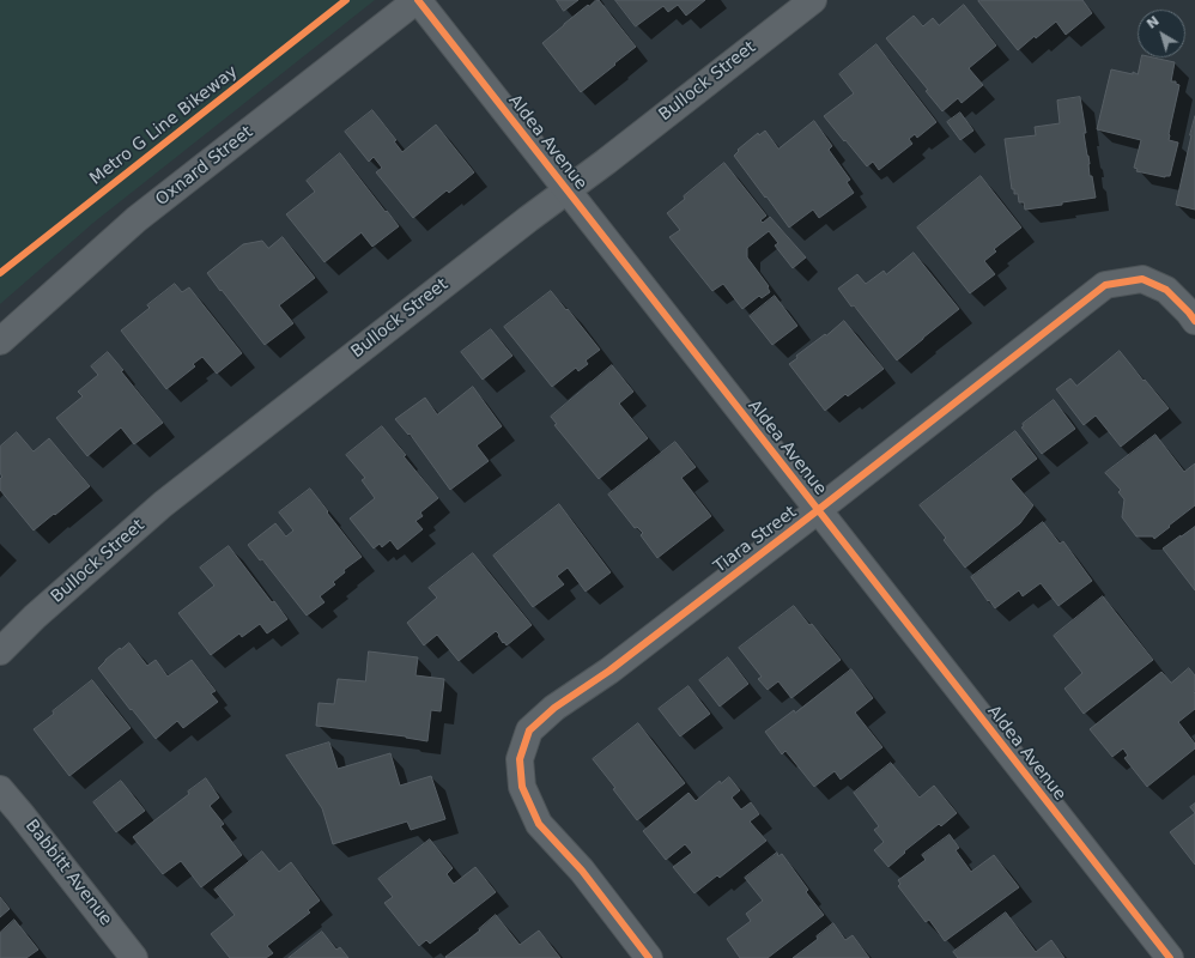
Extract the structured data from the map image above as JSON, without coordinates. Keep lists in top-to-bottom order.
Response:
{
  "streets": {
    "street": [
      "Bullock Street",
      "Aldea Avenue",
      "Oxnard Street",
      "Tiara Street",
      "Babbitt Avenue"
    ],
    "cycle path": ["Metro G Line Bikeway"]
  },
  "crossings": [
    ["Bullock Street", "Aldea Avenue"],
    ["Aldea Avenue", "Oxnard Street"],
    ["Aldea Avenue", "Tiara Street"]
  ],
  "north": "top left"
}
